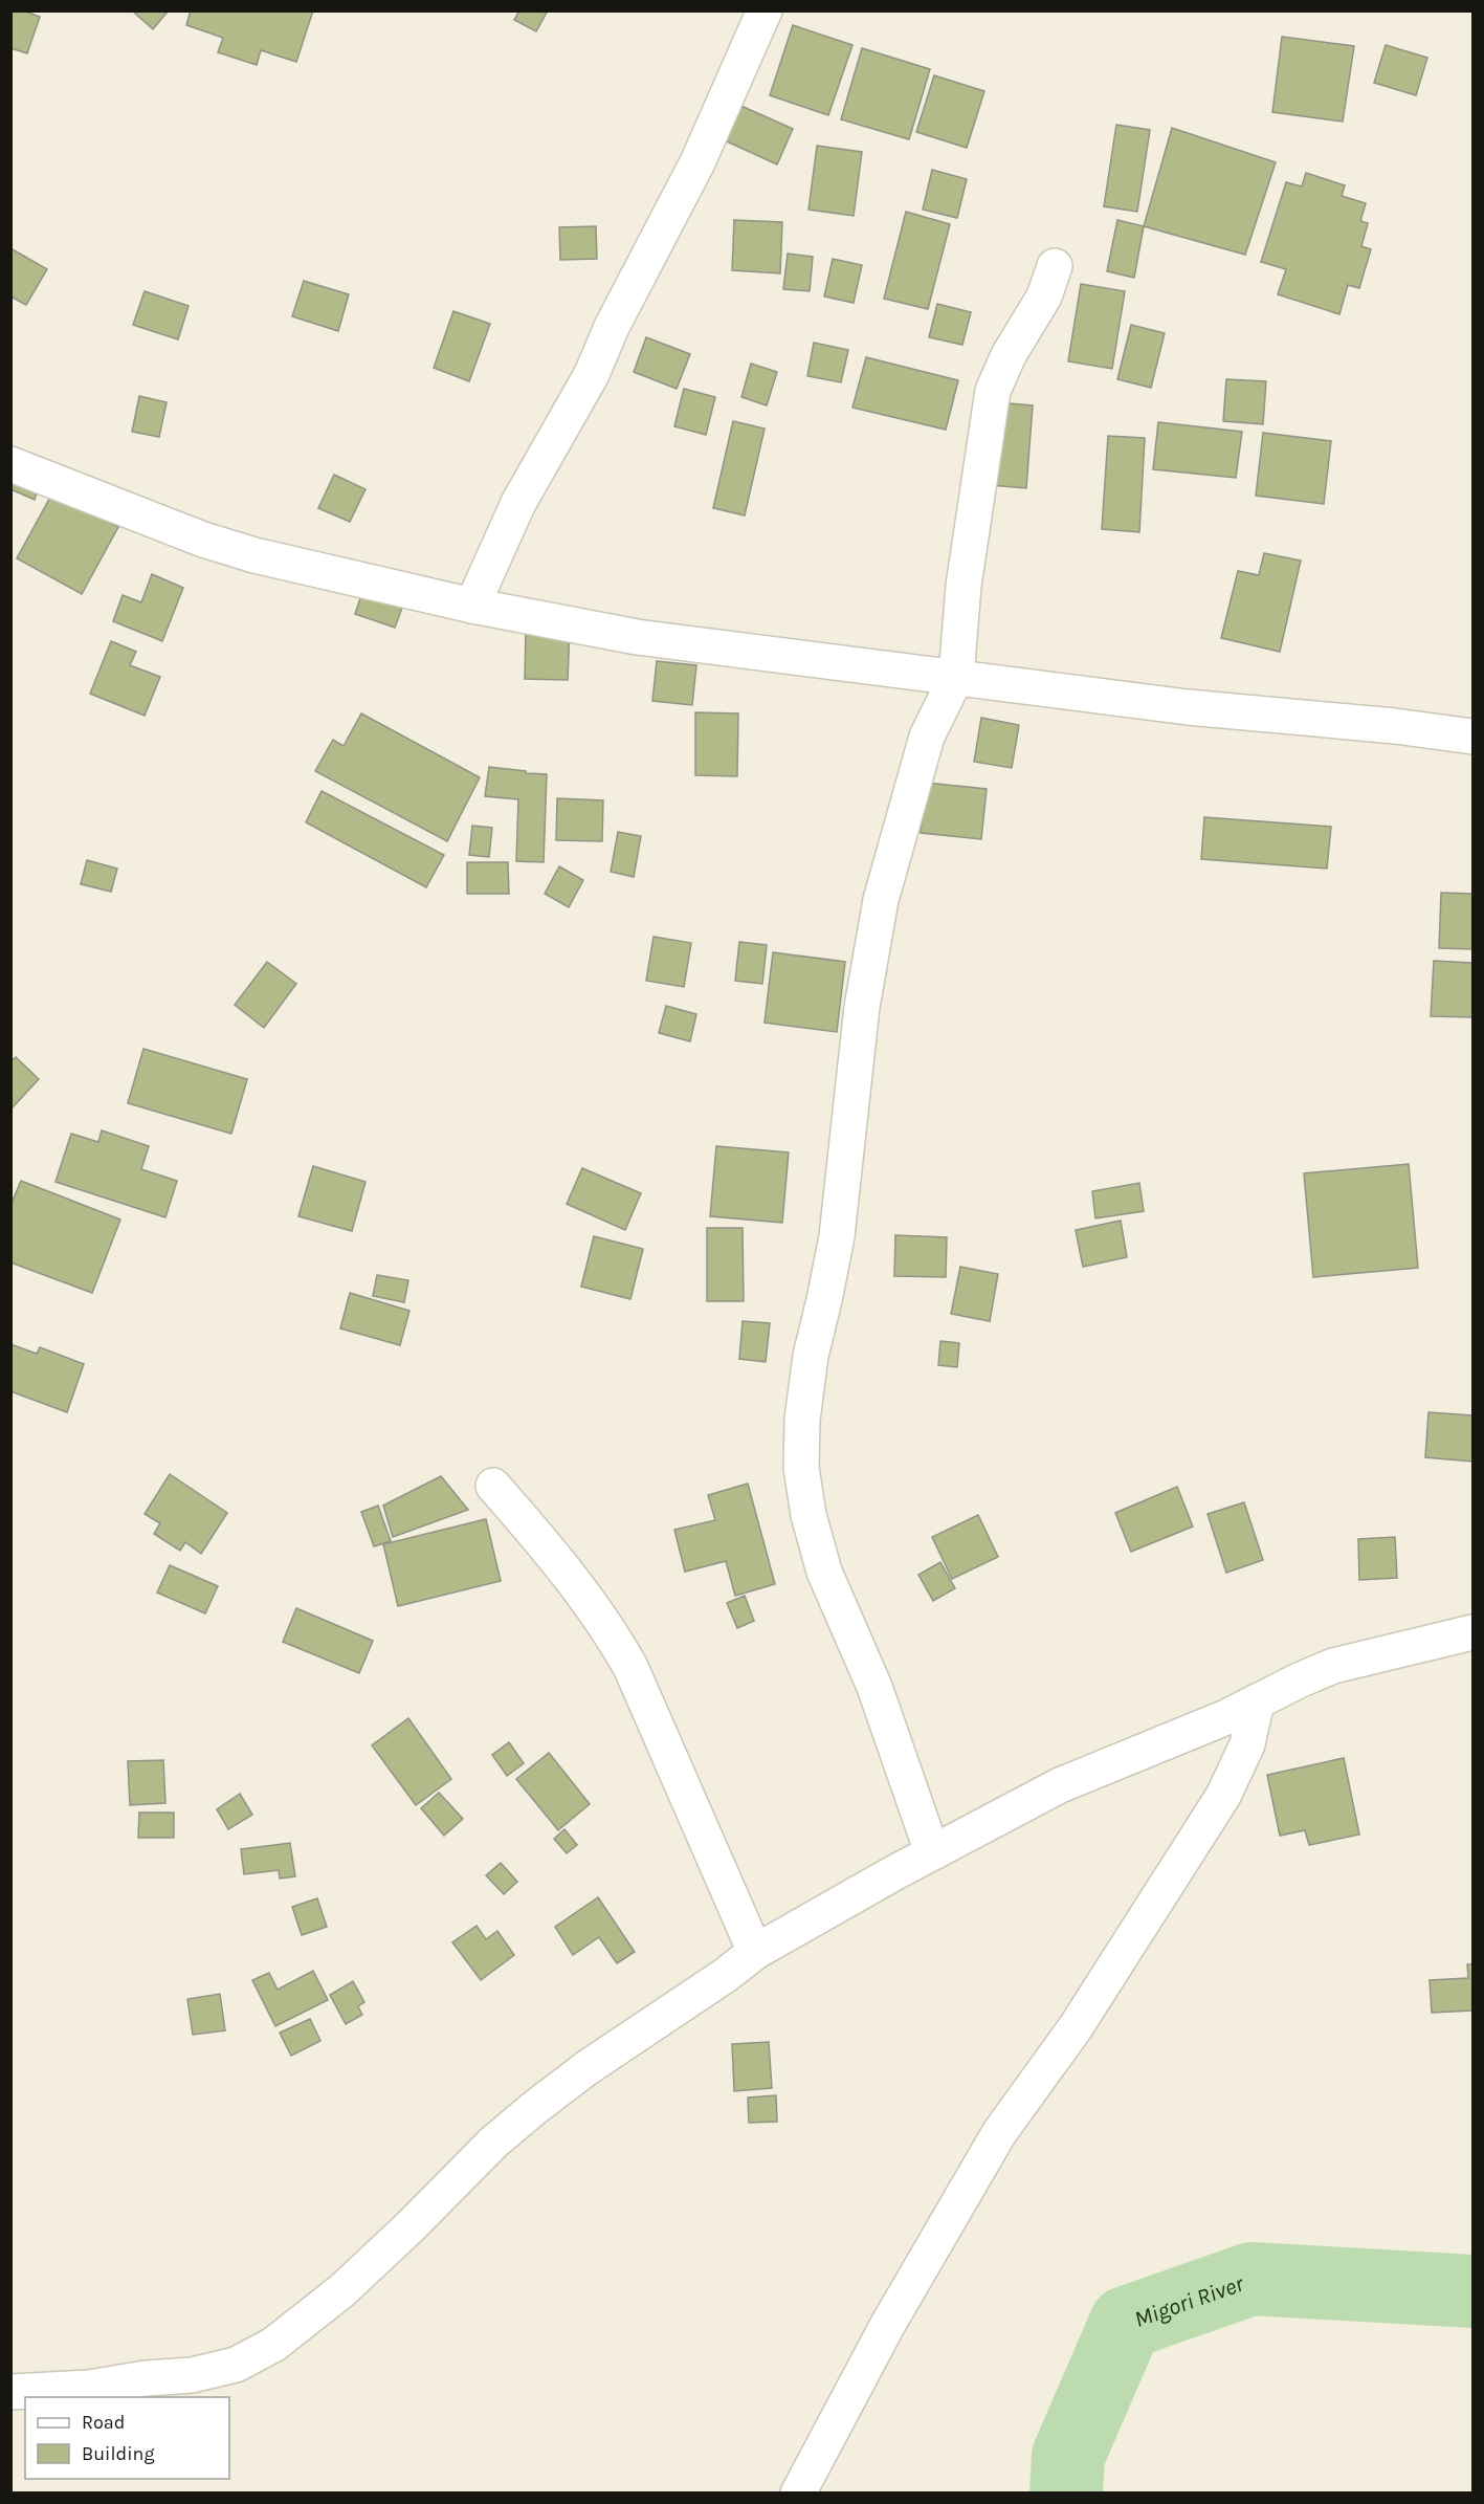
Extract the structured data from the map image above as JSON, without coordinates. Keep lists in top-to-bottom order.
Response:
{
  "water": ["Migori River"],
  "legend": ["Road", "Building"]
}
